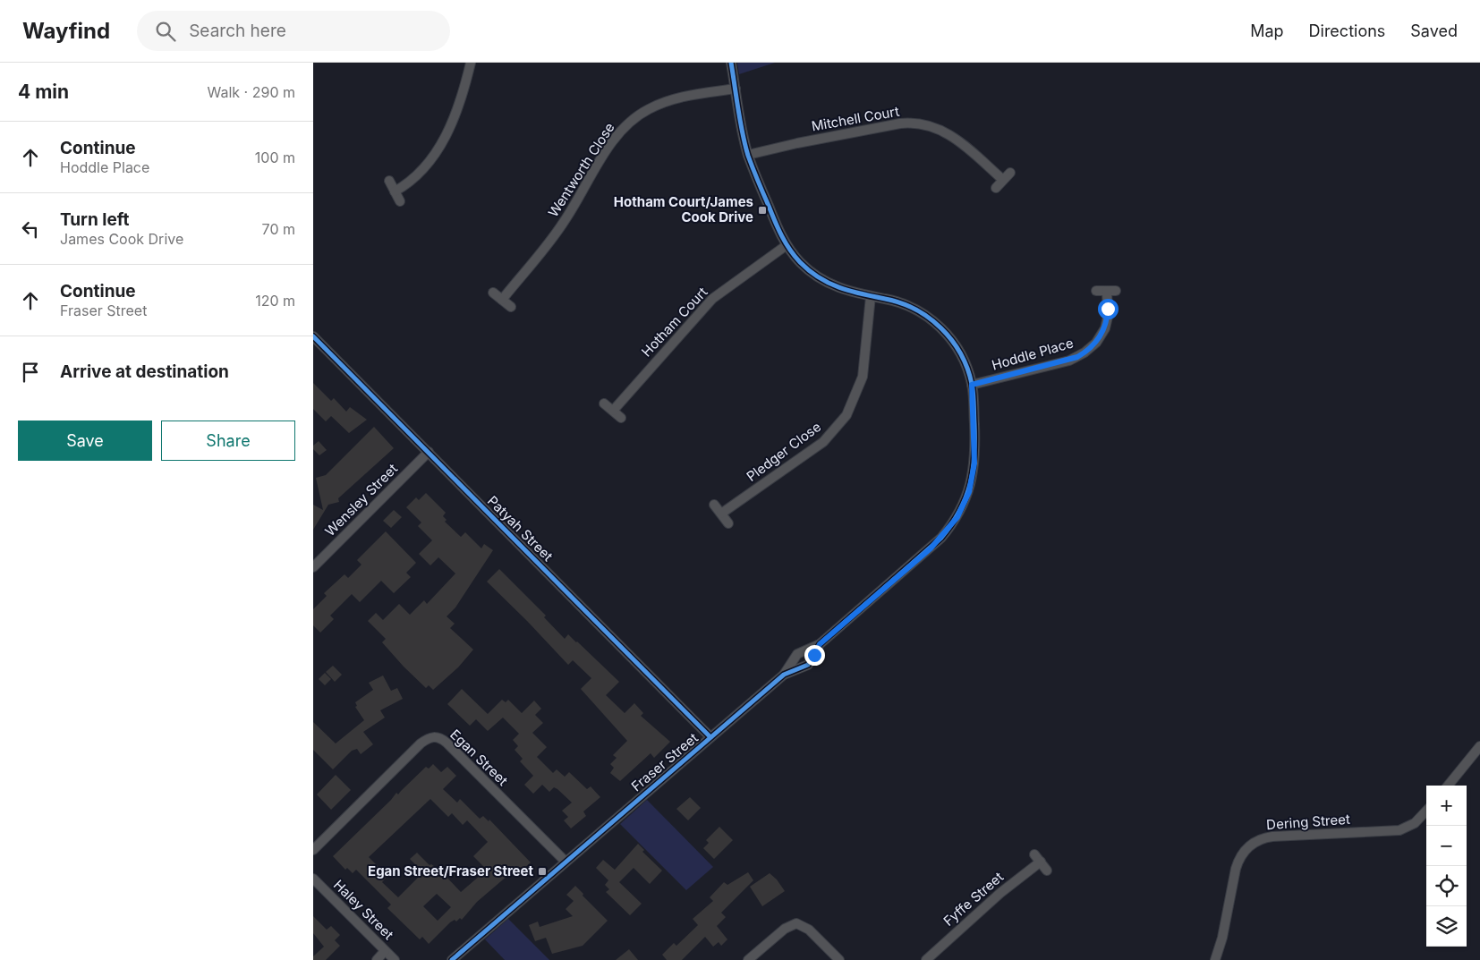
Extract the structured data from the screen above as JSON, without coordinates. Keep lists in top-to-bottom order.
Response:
{
  "streets": {
    "street": [
      "Mitchell Court",
      "Wentworth Close",
      "Hotham Court",
      "Hoddle Place",
      "Pledger Close",
      "Wensley Street",
      "Patyah Street",
      "Egan Street",
      "Fraser Street",
      "Dering Street",
      "Fyffe Street",
      "Haley Street"
    ]
  },
  "crossings": [
    ["Mitchell Court", "Fraser Street"],
    ["Wentworth Close", "Fraser Street"],
    ["Hotham Court", "Fraser Street"],
    ["Hoddle Place", "Fraser Street"],
    ["Pledger Close", "Fraser Street"],
    ["Wensley Street", "Patyah Street"],
    ["Patyah Street", "Fraser Street"],
    ["Egan Street", "Fraser Street"]
  ],
  "places": {
    "transit": ["Hotham Court/James Cook Drive", "Egan Street/Fraser Street"]
  },
  "page": {
    "header": "Wayfind",
    "search": "Search here",
    "nav": ["Map", "Directions", "Saved"],
    "heading": ["4 min", "Walk · 290 m"],
    "list": [
      ["Continue", "Hoddle Place", "100 m"],
      ["Turn left", "James Cook Drive", "70 m"],
      ["Continue", "Fraser Street", "120 m"],
      "Arrive at destination"
    ],
    "buttons": ["Save", "Share"],
    "map_buttons": ["+", "−"]
  }
}
